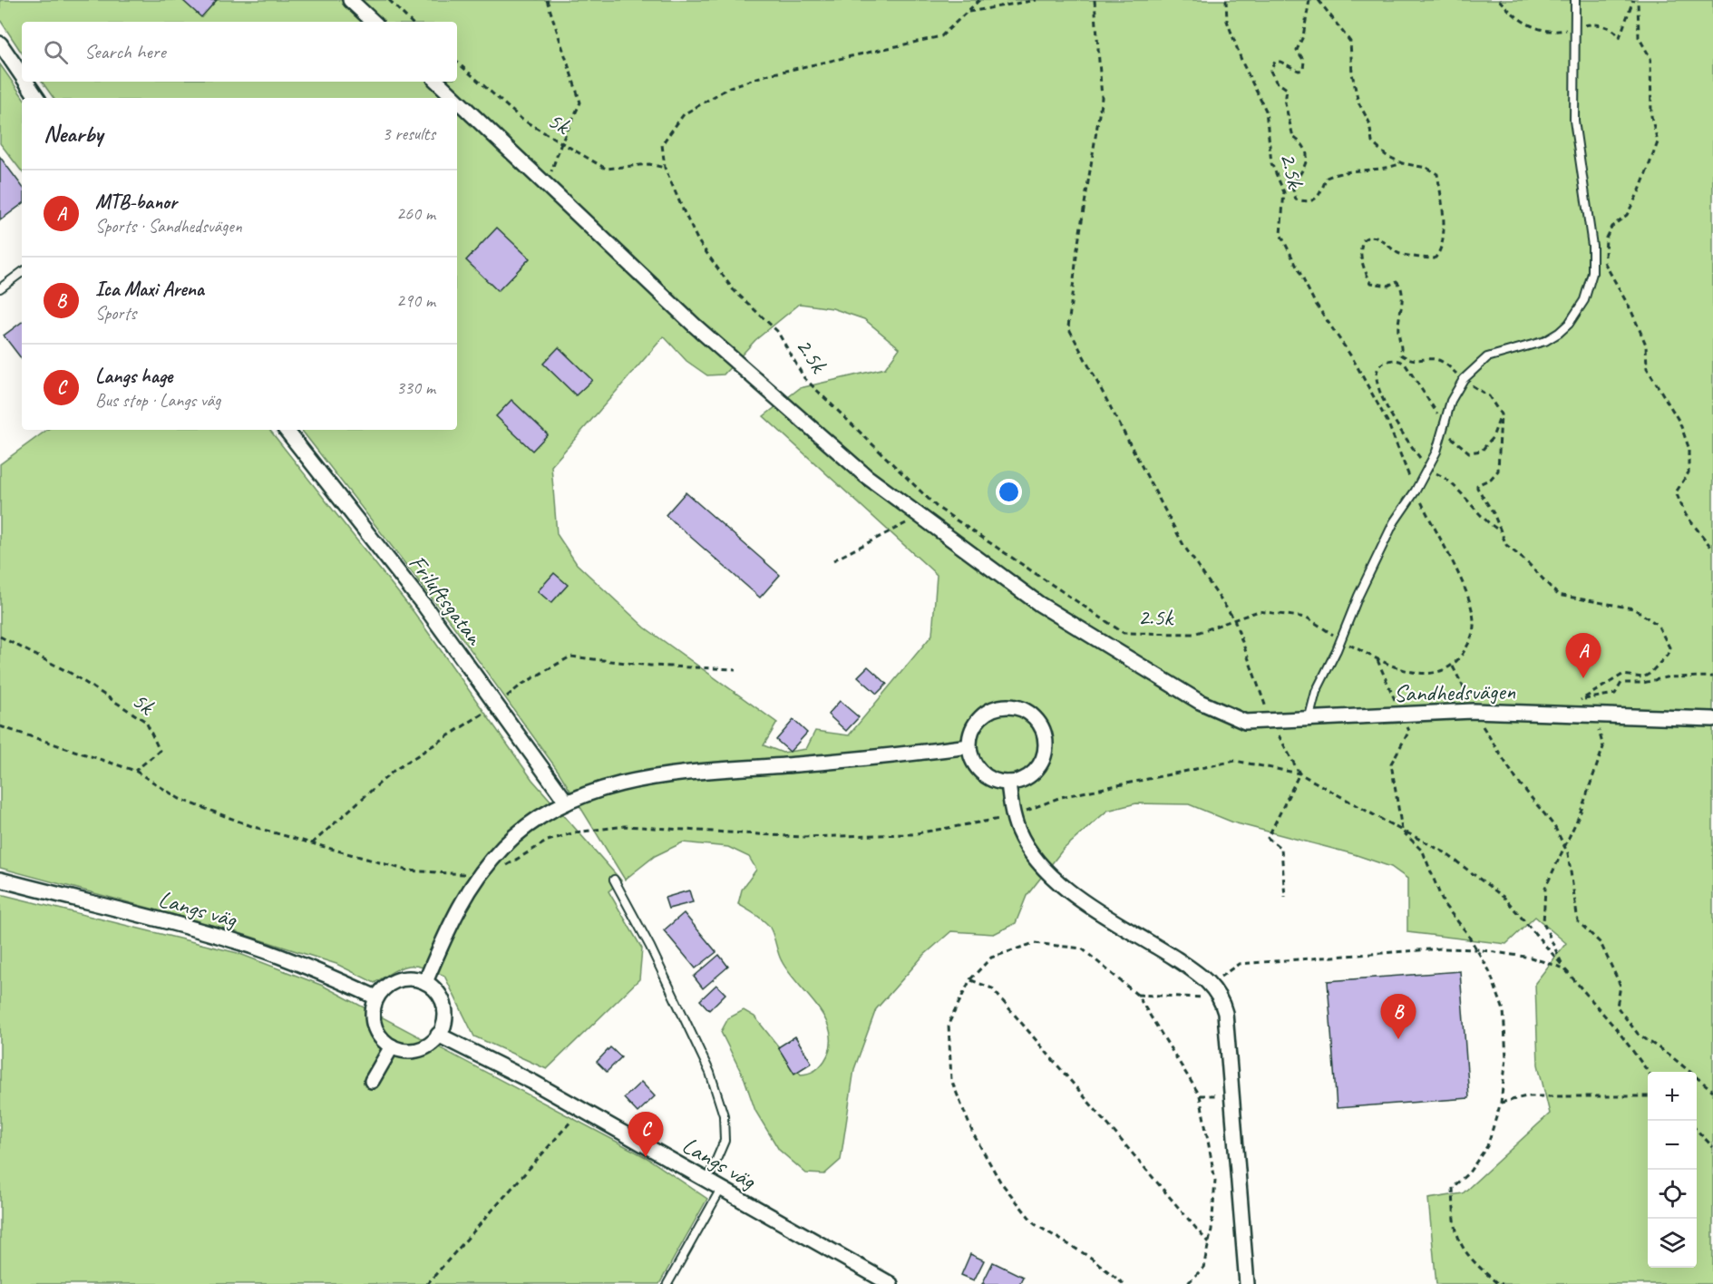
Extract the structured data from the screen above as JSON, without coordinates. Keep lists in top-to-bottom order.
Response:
{
  "streets": {
    "street": ["Friluftsgatan", "Sandhedsvägen", "Langs väg"],
    "path": ["5k", "2.5k"]
  },
  "crossings": [
    ["5k", "2.5k"]
  ],
  "page": {
    "search": "Search here",
    "heading": ["Nearby", "3 results"],
    "list": [
      {
        "mark": "A",
        "name": "MTB-banor",
        "note": "Sports · Sandhedsvägen",
        "value": "260 m"
      },
      {
        "mark": "B",
        "name": "Ica Maxi Arena",
        "note": "Sports",
        "value": "290 m"
      },
      {
        "mark": "C",
        "name": "Langs hage",
        "note": "Bus stop · Langs väg",
        "value": "330 m"
      }
    ],
    "pins": ["A", "B", "C"],
    "map_buttons": ["+", "−"]
  }
}
